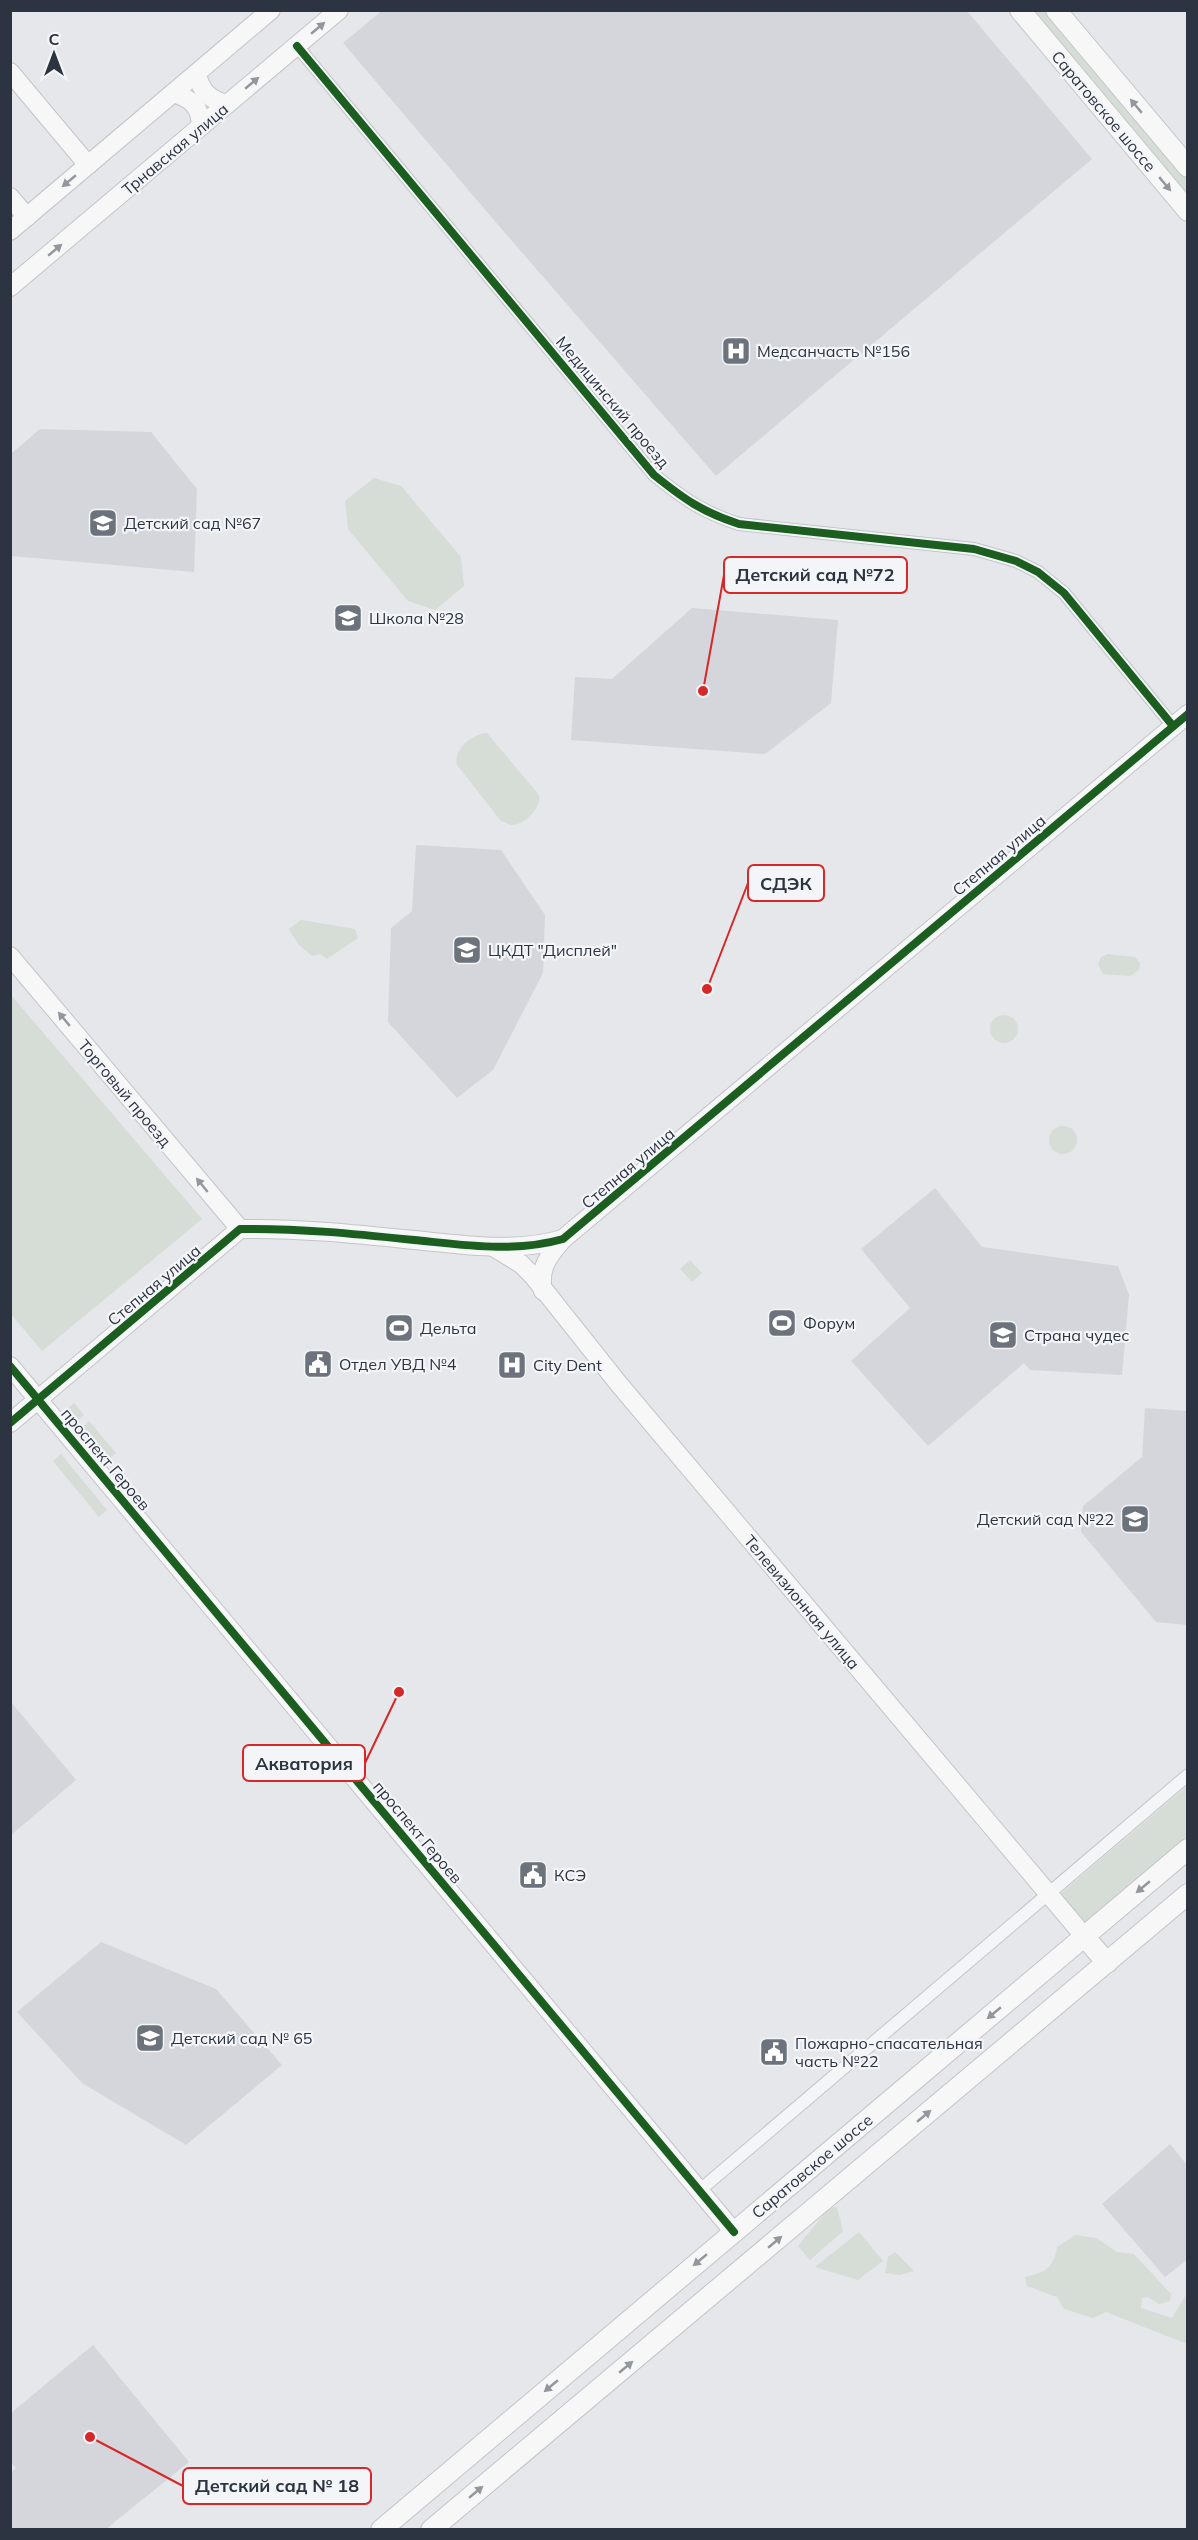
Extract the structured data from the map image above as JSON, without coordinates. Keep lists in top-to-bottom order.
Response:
{
  "streets": {
    "main road": ["Саратовское шоссе", "Телевизионная улица"],
    "street": [
      "Трнавская улица",
      "Медицинский проезд",
      "Степная улица",
      "Торговый проезд",
      "проспект Героев"
    ]
  },
  "crossings": [
    ["Саратовское шоссе", "проспект Героев"],
    ["Саратовское шоссе", "Телевизионная улица"],
    ["Трнавская улица", "Медицинский проезд"],
    ["Медицинский проезд", "Степная улица"],
    ["Степная улица", "Торговый проезд"],
    ["Степная улица", "проспект Героев"],
    ["Степная улица", "Телевизионная улица"]
  ],
  "one_way": ["Торговый проезд"],
  "places": {
    "hospital": ["Медсанчасть №156", "City Dent"],
    "school or university": [
      "Детский сад №67",
      "Школа №28",
      "ЦКДТ \"Дисплей\"",
      "Страна чудес",
      "Детский сад №22",
      "Детский сад № 65"
    ],
    "other": [
      "Детский сад №72",
      "СДЭК",
      "Акватория",
      "Детский сад № 18"
    ],
    "sports": ["Форум", "Дельта"],
    "public building": ["Отдел УВД №4", "КСЭ", "Пожарно-спасательная часть №22"]
  },
  "north": "top"
}
